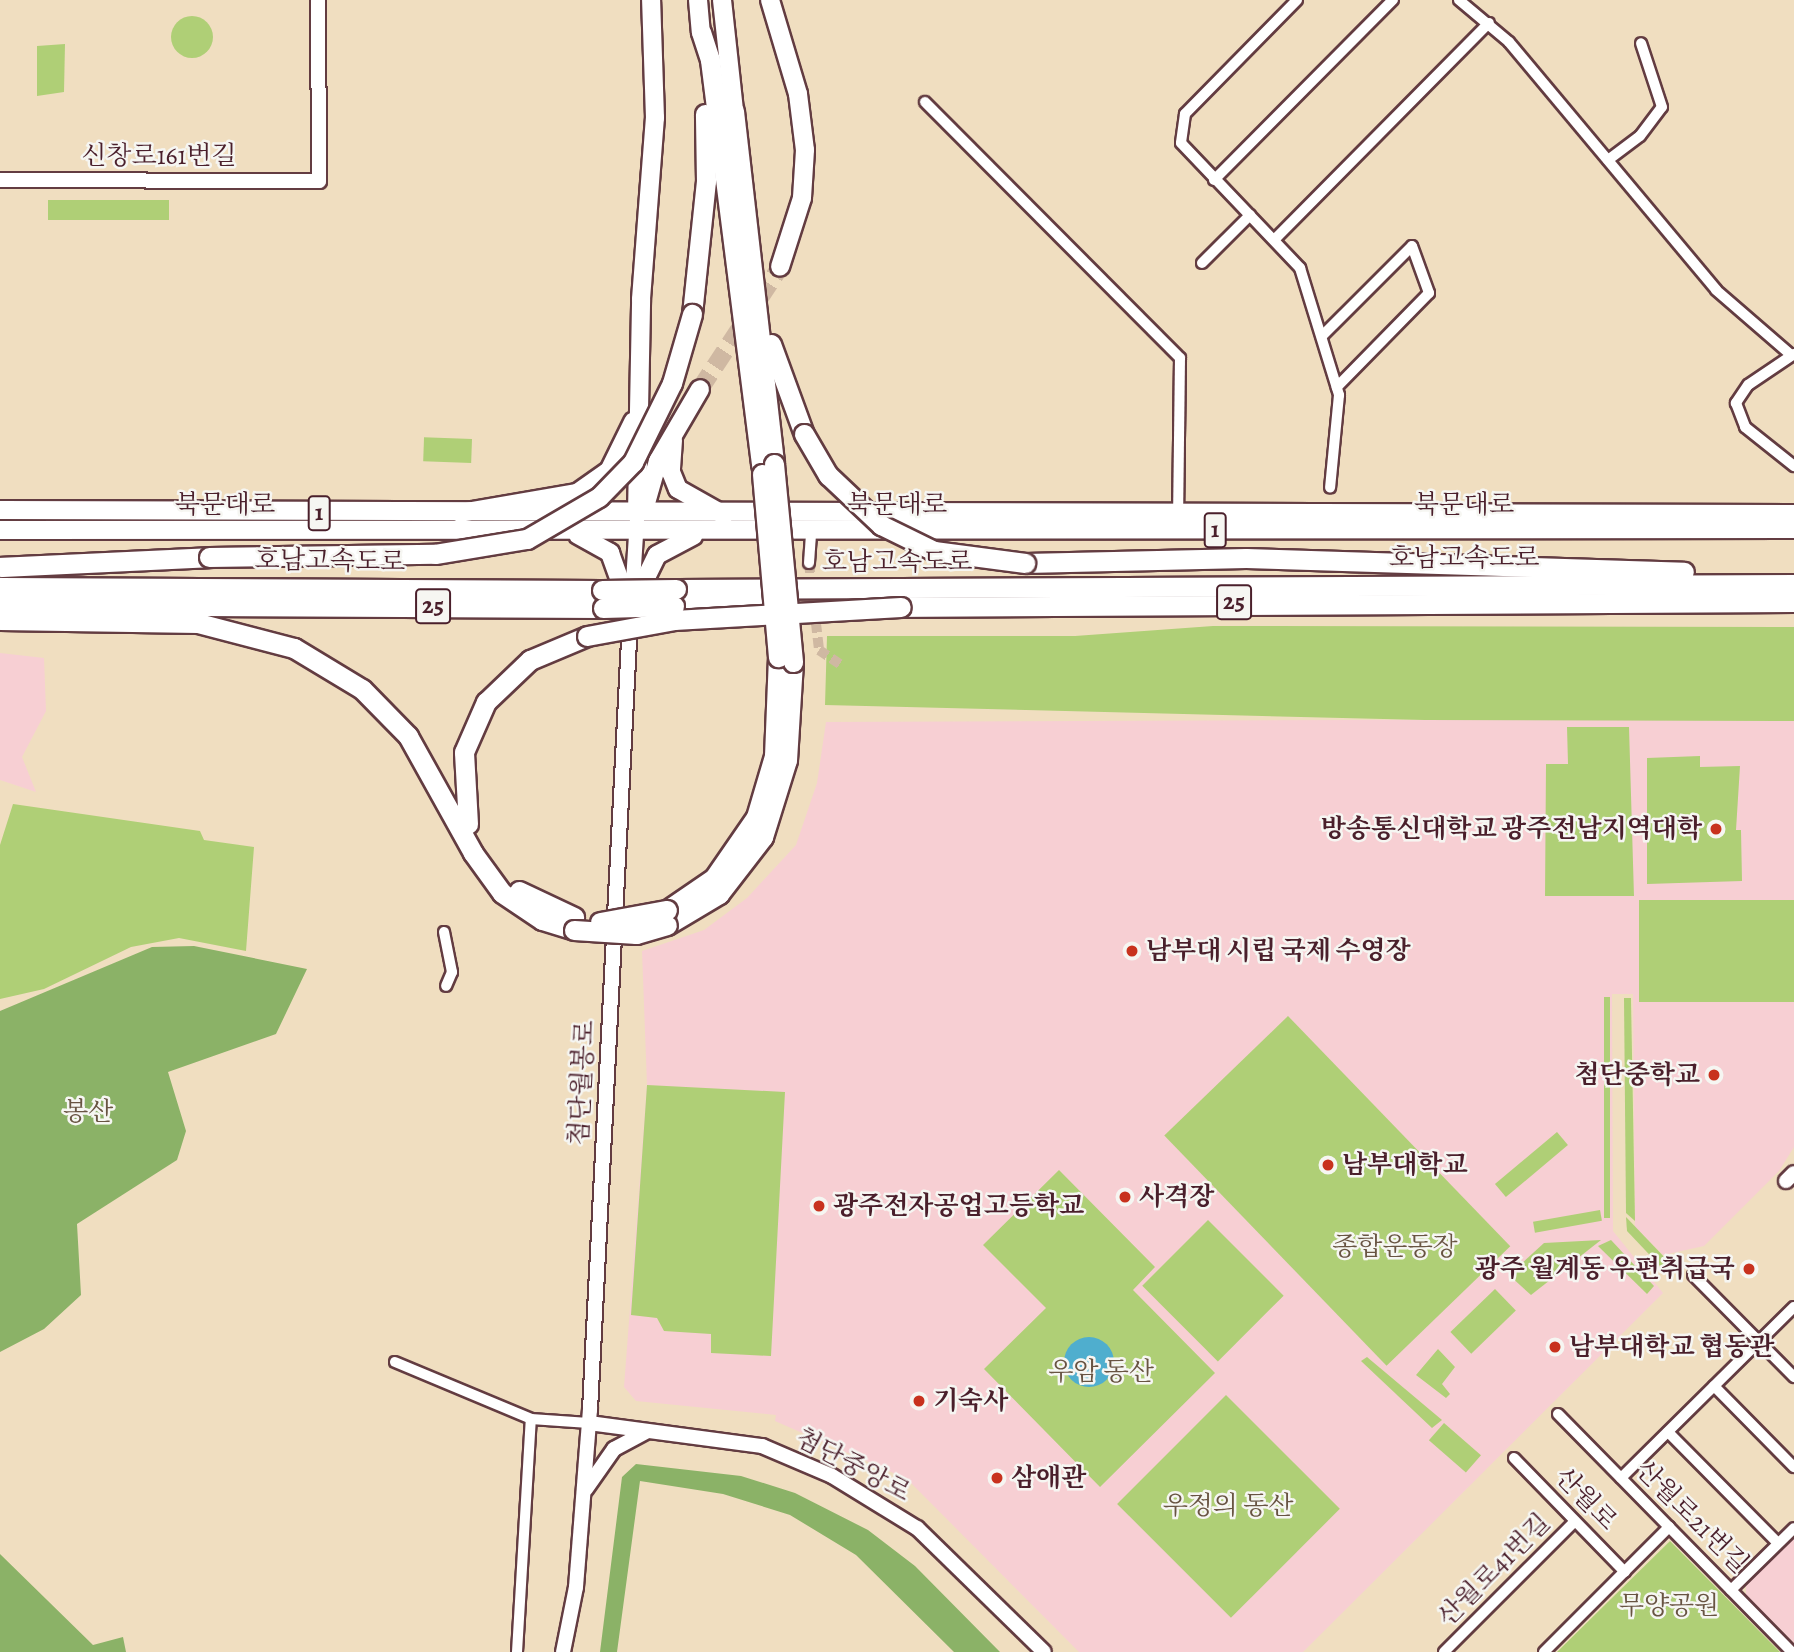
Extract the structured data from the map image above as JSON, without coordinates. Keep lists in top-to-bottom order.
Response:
{
  "streets": {
    "highway": ["호남고속도로", "25"],
    "main road": ["북문대로", "1"],
    "street": [
      "신창로161번길",
      "첨단월봉로",
      "첨단중앙로",
      "산월로",
      "산월로21번길",
      "산월로41번길"
    ]
  },
  "crossings": [
    ["북문대로", "첨단월봉로"],
    ["첨단월봉로", "첨단중앙로"],
    ["산월로", "산월로41번길"]
  ],
  "parks": [
    "봉산",
    "종합운동장",
    "우암 동산",
    "우정의 동산",
    "무양공원"
  ],
  "places": [
    "방송통신대학교 광주전남지역대학",
    "남부대 시립 국제 수영장",
    "첨단중학교",
    "남부대학교",
    "사격장",
    "광주전자공업고등학교",
    "광주 월계동 우편취급국",
    "남부대학교 협동관",
    "기숙사",
    "삼애관"
  ]
}
